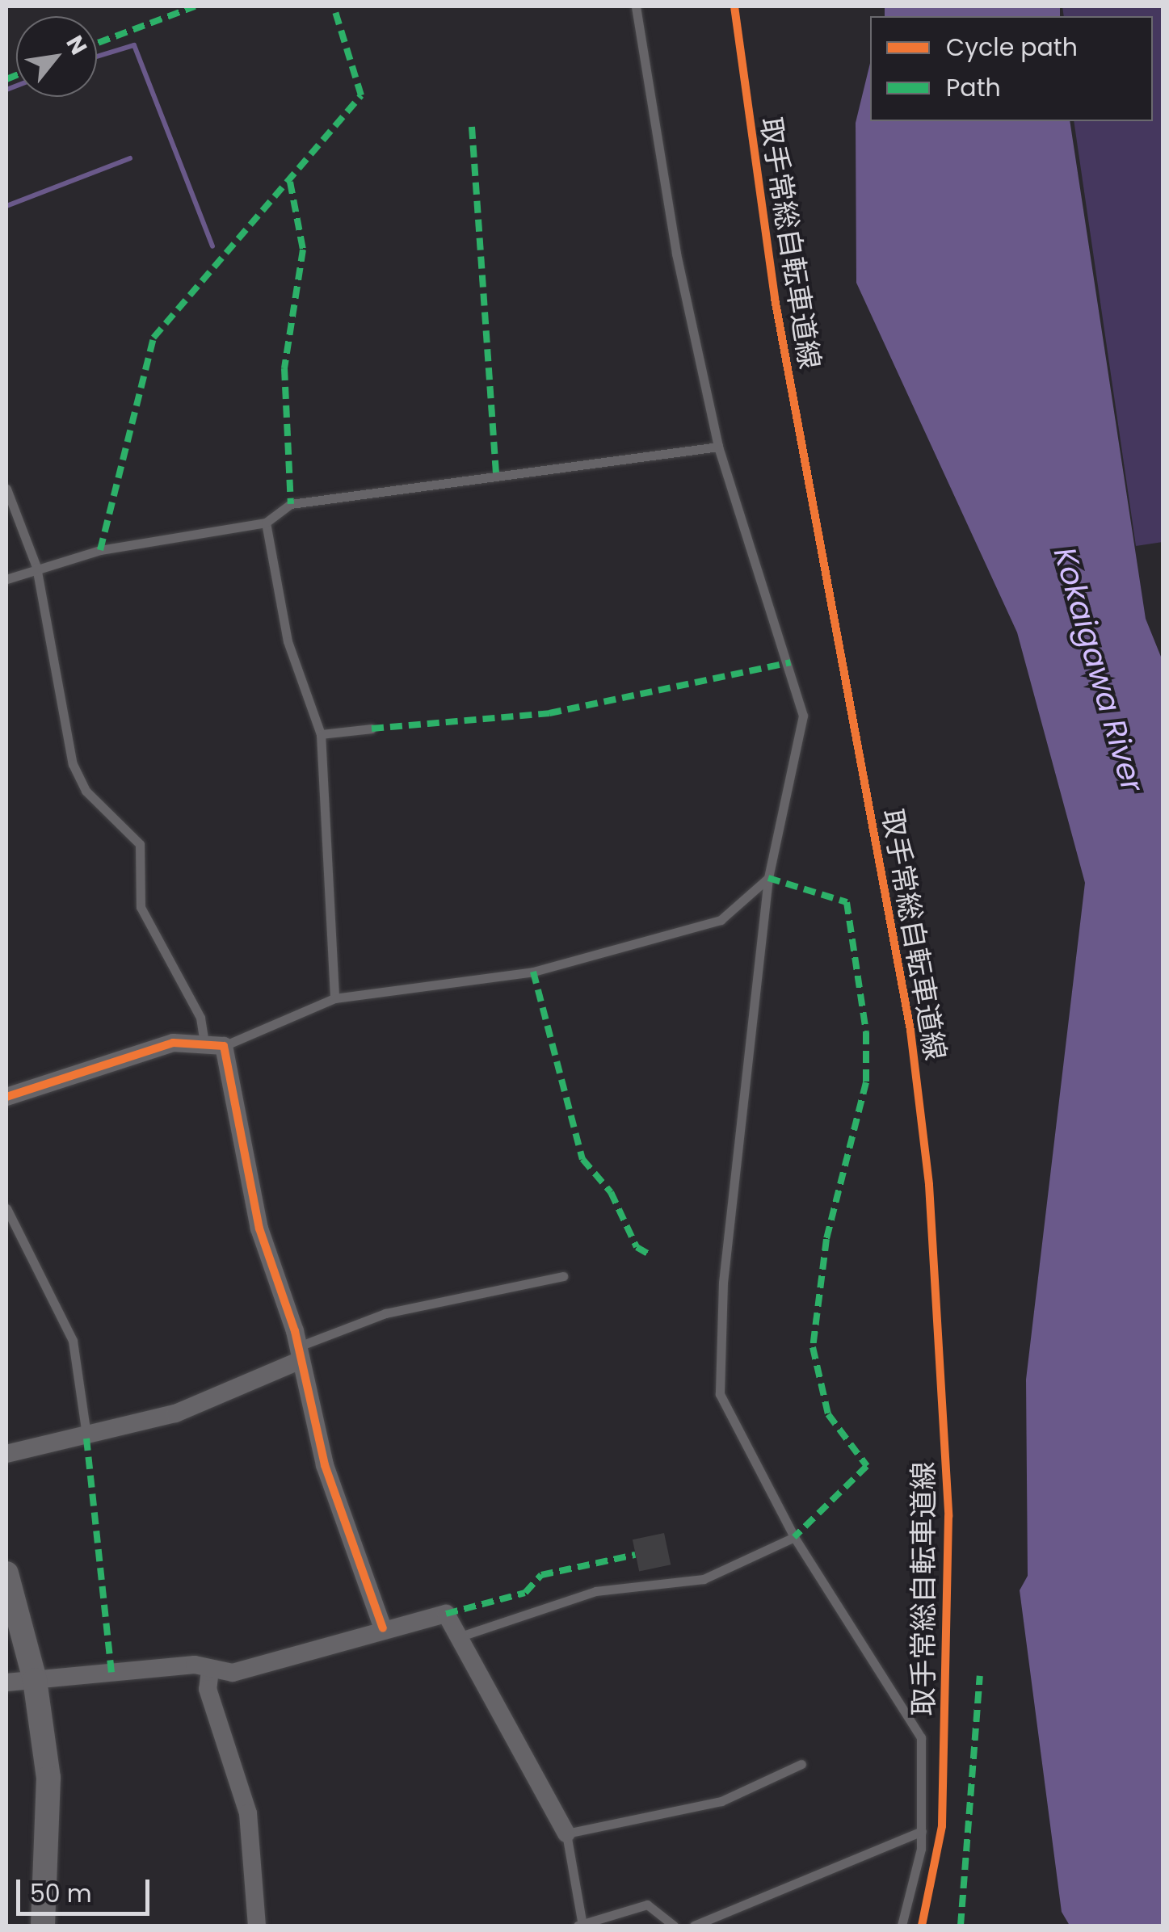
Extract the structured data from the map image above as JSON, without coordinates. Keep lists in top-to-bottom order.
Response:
{
  "streets": {
    "cycle path": ["取手常総自転車道線"]
  },
  "water": ["Kokaigawa River"],
  "legend": ["Cycle path", "Path"],
  "scale_bar": "50 m",
  "north": "top right"
}
